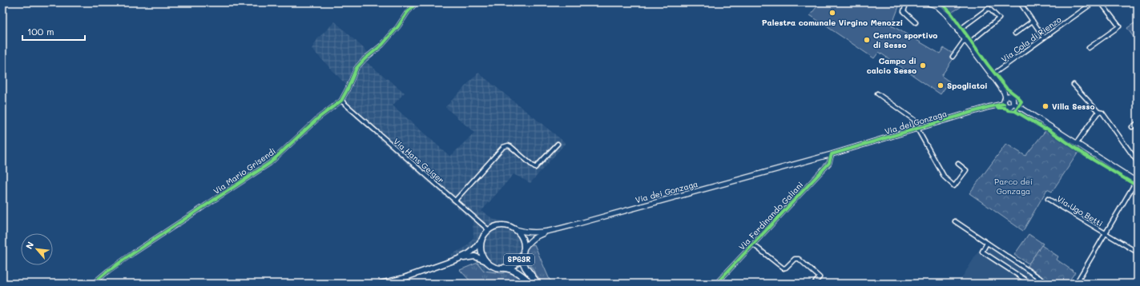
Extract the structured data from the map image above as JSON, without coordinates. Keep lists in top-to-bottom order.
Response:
{
  "streets": {
    "highway": ["SP63R"],
    "main road": ["Via dei Gonzaga"],
    "street": [
      "Via Cola di Rienzo",
      "Via Hans Geiger",
      "Via Mario Grisendi",
      "Via Ugo Betti",
      "Via Ferdinando Galiani"
    ]
  },
  "crossings": [
    ["Via dei Gonzaga", "Via Hans Geiger"],
    ["Via dei Gonzaga", "Via Ferdinando Galiani"],
    ["Via dei Gonzaga", "SP63R"],
    ["Via Hans Geiger", "Via Mario Grisendi"],
    ["Via Hans Geiger", "SP63R"]
  ],
  "parks": ["Parco dei Gonzaga"],
  "places": [
    "Palestra comunale Virgino Menozzi",
    "Centro sportivo di Sesso",
    "Campo di calcio Sesso",
    "Spogliatoi",
    "Villa Sesso"
  ],
  "scale_bar": "100 m",
  "north": "top left"
}
